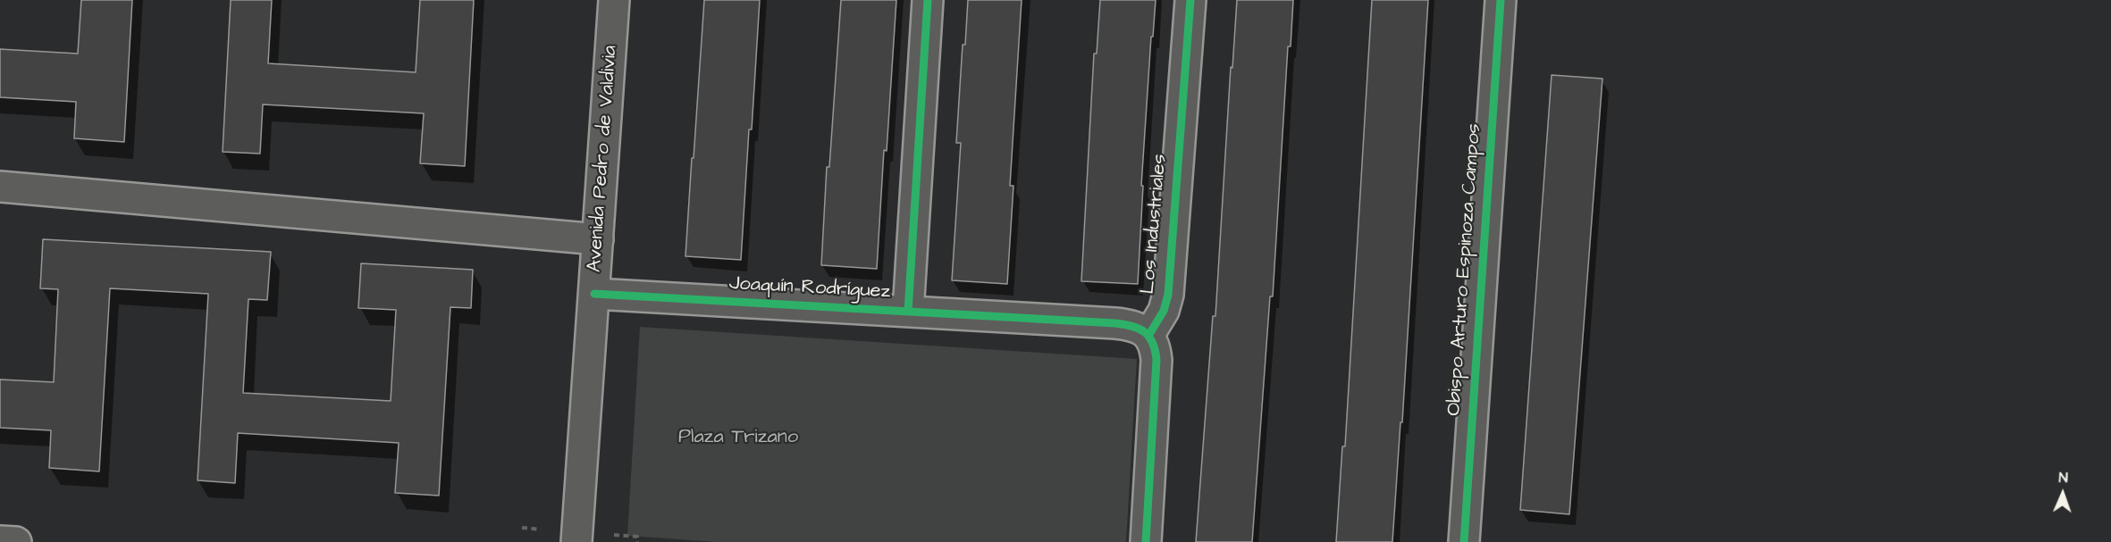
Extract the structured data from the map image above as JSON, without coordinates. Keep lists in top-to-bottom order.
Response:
{
  "streets": {
    "street": [
      "Avenida Pedro de Valdivia",
      "Los Industriales",
      "Obispo Arturo Espinoza Campos",
      "Joaquín Rodríguez"
    ]
  },
  "crossings": [
    ["Avenida Pedro de Valdivia", "Joaquín Rodríguez"],
    ["Los Industriales", "Joaquín Rodríguez"]
  ],
  "parks": ["Plaza Trizano"],
  "north": "top"
}
